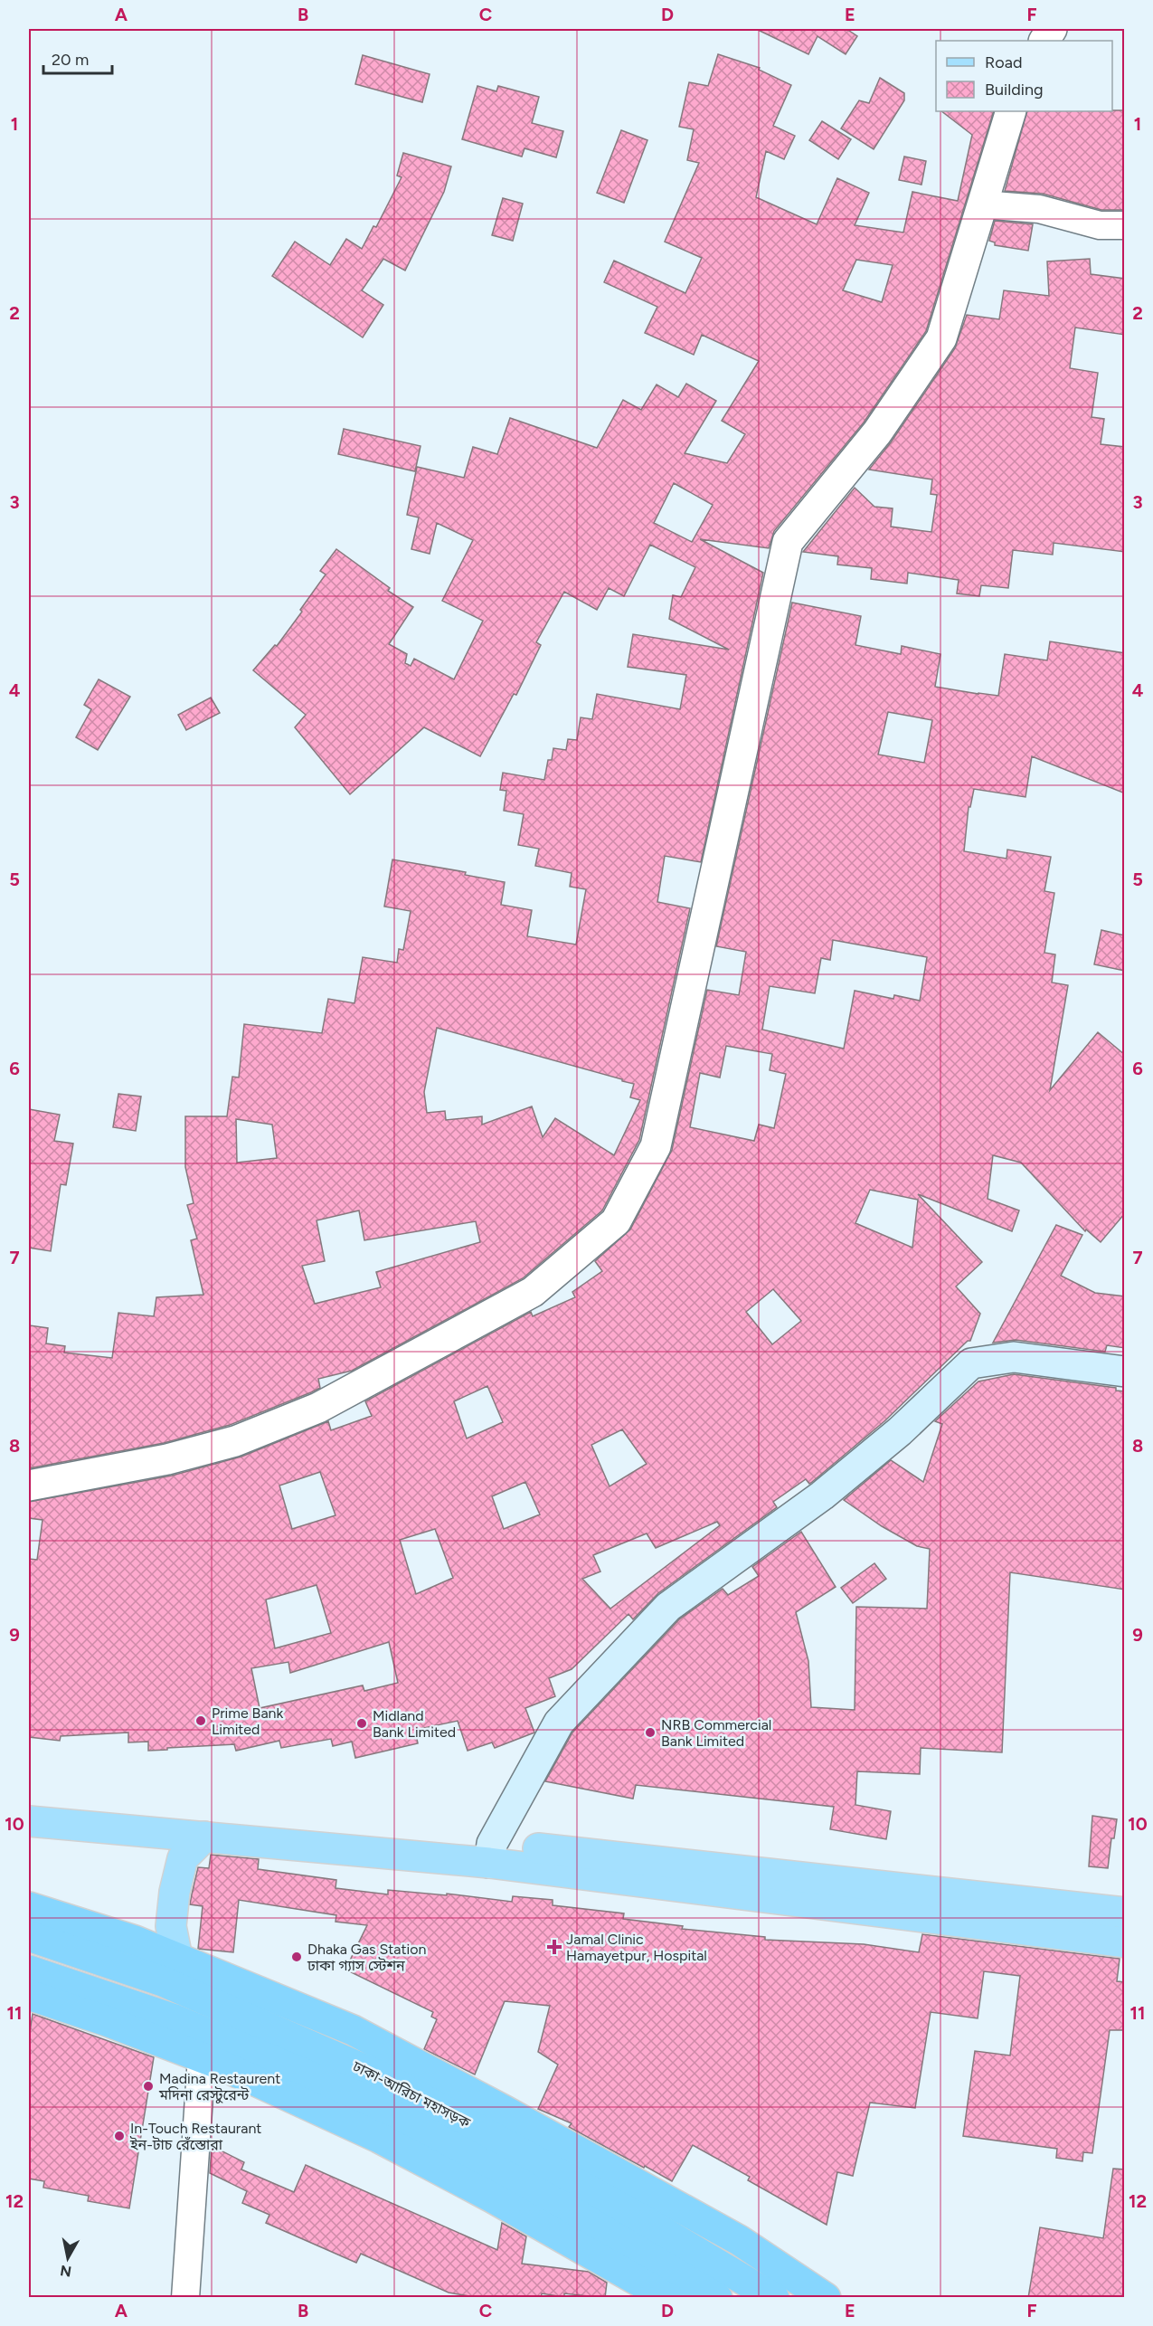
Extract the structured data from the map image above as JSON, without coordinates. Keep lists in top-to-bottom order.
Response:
{
  "streets": {
    "highway": ["ঢাকা-আরিচা মহাসড়ক"]
  },
  "places": {
    "other": [
      "Prime Bank Limited",
      "Midland Bank Limited",
      "NRB Commercial Bank Limited",
      "Dhaka Gas Station ঢাকা গ্যাস স্টেশন",
      "Madina Restaurent মদিনা রেস্টুরেন্ট",
      "In-Touch Restaurant ইন-টাচ রেঁস্তোরা"
    ],
    "health": ["Jamal Clinic Hamayetpur, Hospital"]
  },
  "legend": ["Road", "Building"],
  "scale_bar": "20 m",
  "north": "bottom",
  "grid": {
    "columns": [
      "A",
      "B",
      "C",
      "D",
      "E",
      "F"
    ],
    "rows": [
      "1",
      "2",
      "3",
      "4",
      "5",
      "6",
      "7",
      "8",
      "9",
      "10",
      "11",
      "12"
    ]
  }
}
